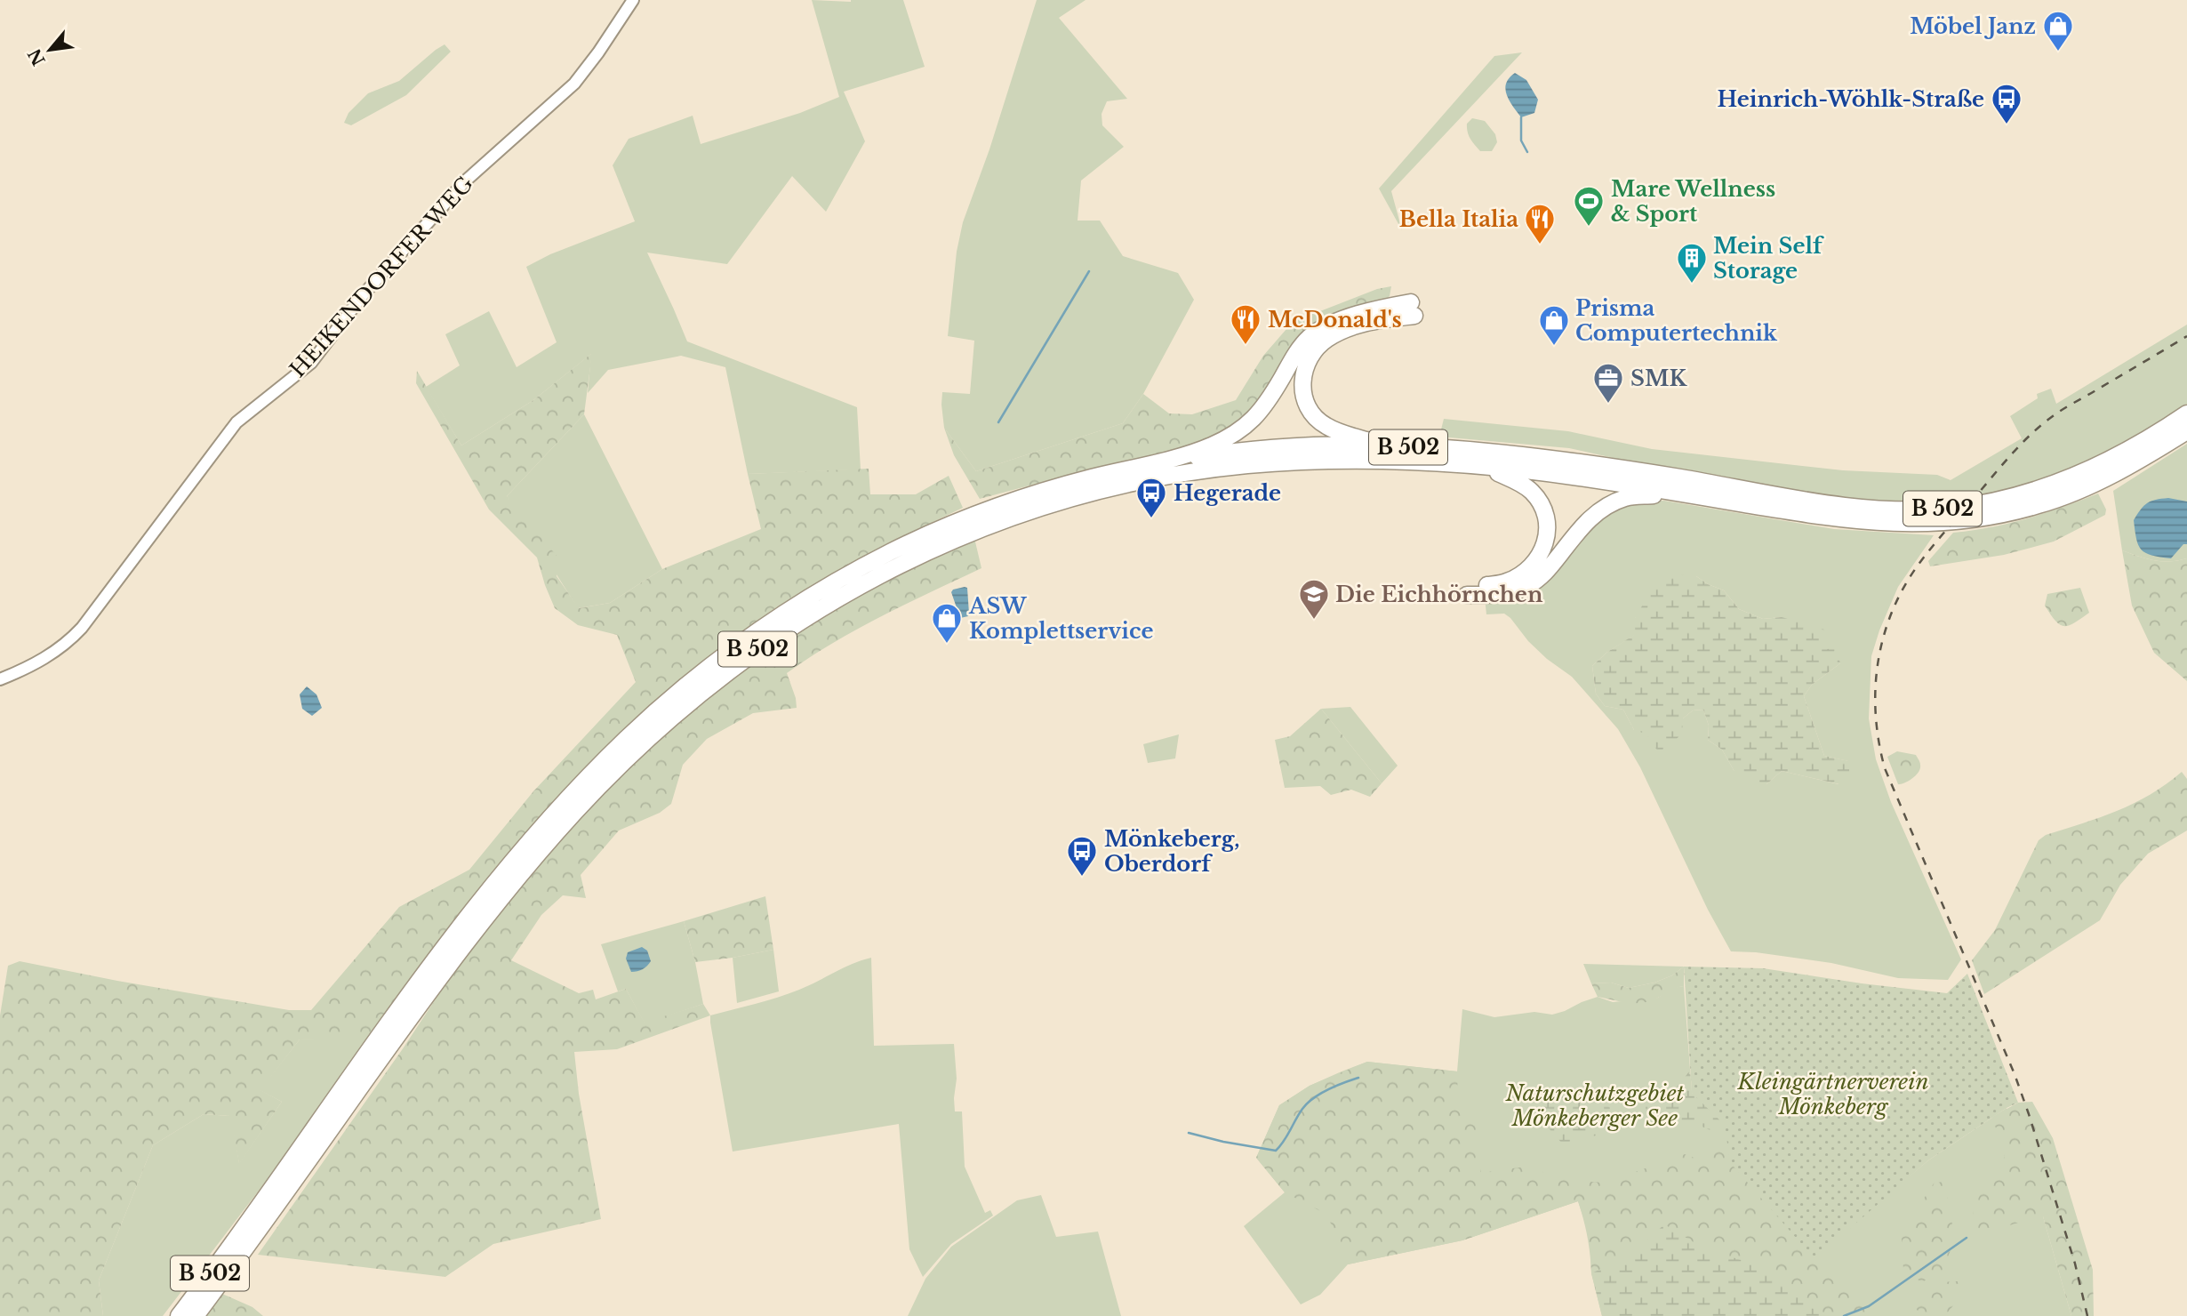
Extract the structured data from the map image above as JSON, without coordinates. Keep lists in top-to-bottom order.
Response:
{
  "streets": {
    "highway": ["B 502"],
    "street": ["HEIKENDORFER WEG"]
  },
  "parks": ["Kleingärtnerverein Mönkeberg", "Naturschutzgebiet Mönkeberger See"],
  "places": {
    "shop": ["Möbel Janz", "Prisma Computertechnik", "ASW Komplettservice"],
    "bus stop": ["Heinrich-Wöhlk-Straße", "Hegerade", "Mönkeberg, Oberdorf"],
    "sports": ["Mare Wellness & Sport"],
    "restaurant": ["Bella Italia", "McDonald's"],
    "building": ["Mein Self Storage"],
    "office": ["SMK"],
    "school or university": ["Die Eichhörnchen"]
  },
  "north": "bottom left"
}
